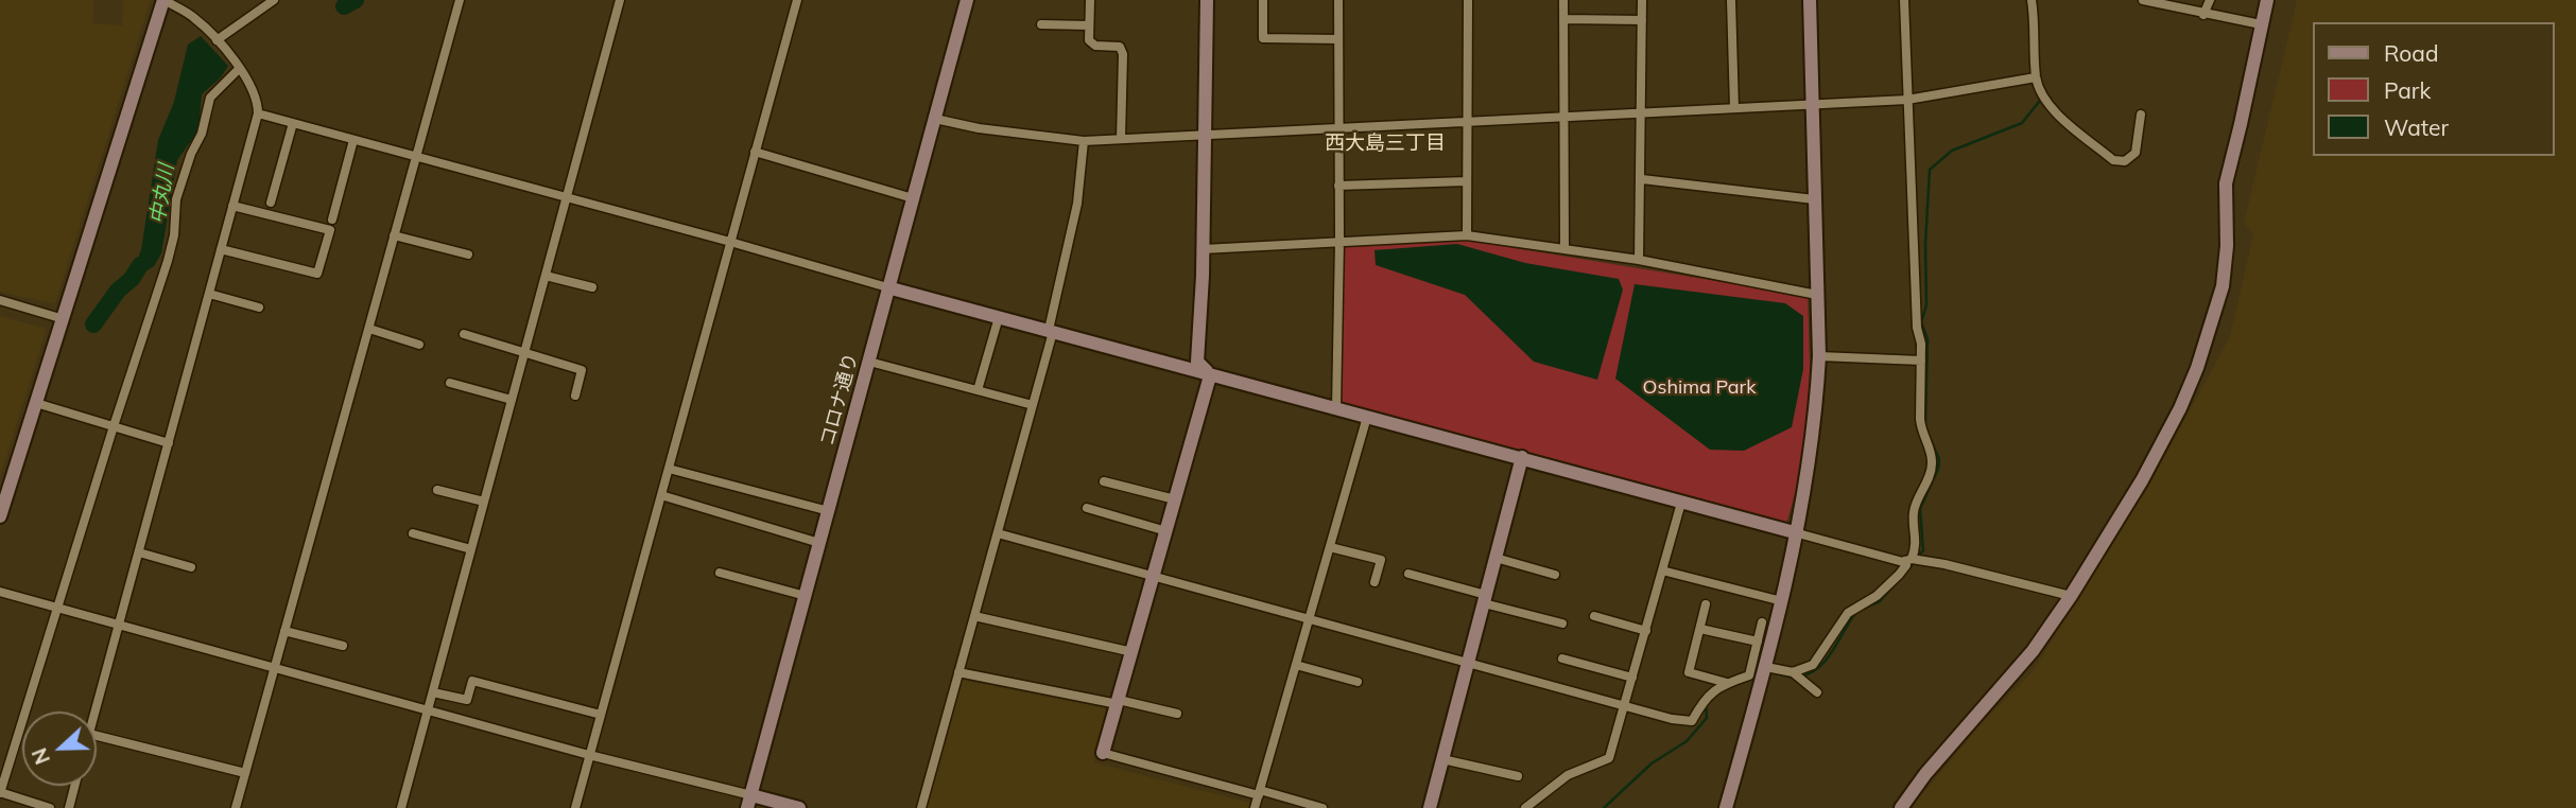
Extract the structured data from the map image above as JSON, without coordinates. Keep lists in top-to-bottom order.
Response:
{
  "streets": {
    "street": ["コロナ通り"]
  },
  "districts": ["西大島三丁目"],
  "water": ["中丸川"],
  "parks": ["Oshima Park"],
  "legend": ["Road", "Park", "Water"],
  "north": "left"
}
